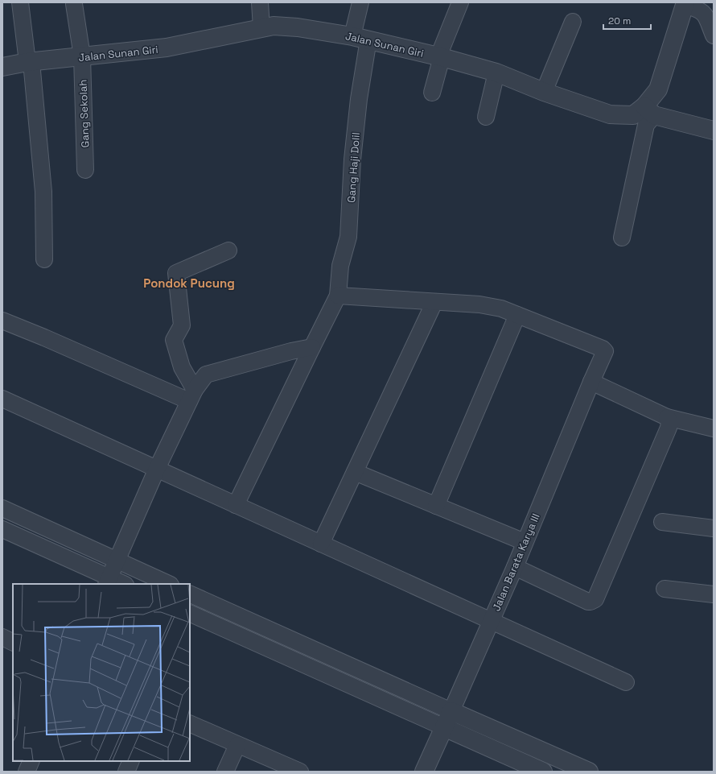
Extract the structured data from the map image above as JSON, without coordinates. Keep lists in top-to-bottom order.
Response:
{
  "streets": {
    "street": [
      "Jalan Sunan Giri",
      "Gang Sekolah",
      "Gang Haji Dolil",
      "Jalan Barata Karya III"
    ]
  },
  "crossings": [
    ["Jalan Sunan Giri", "Gang Sekolah"],
    ["Jalan Sunan Giri", "Gang Haji Dolil"]
  ],
  "districts": ["Pondok Pucung"],
  "scale_bar": "20 m"
}
